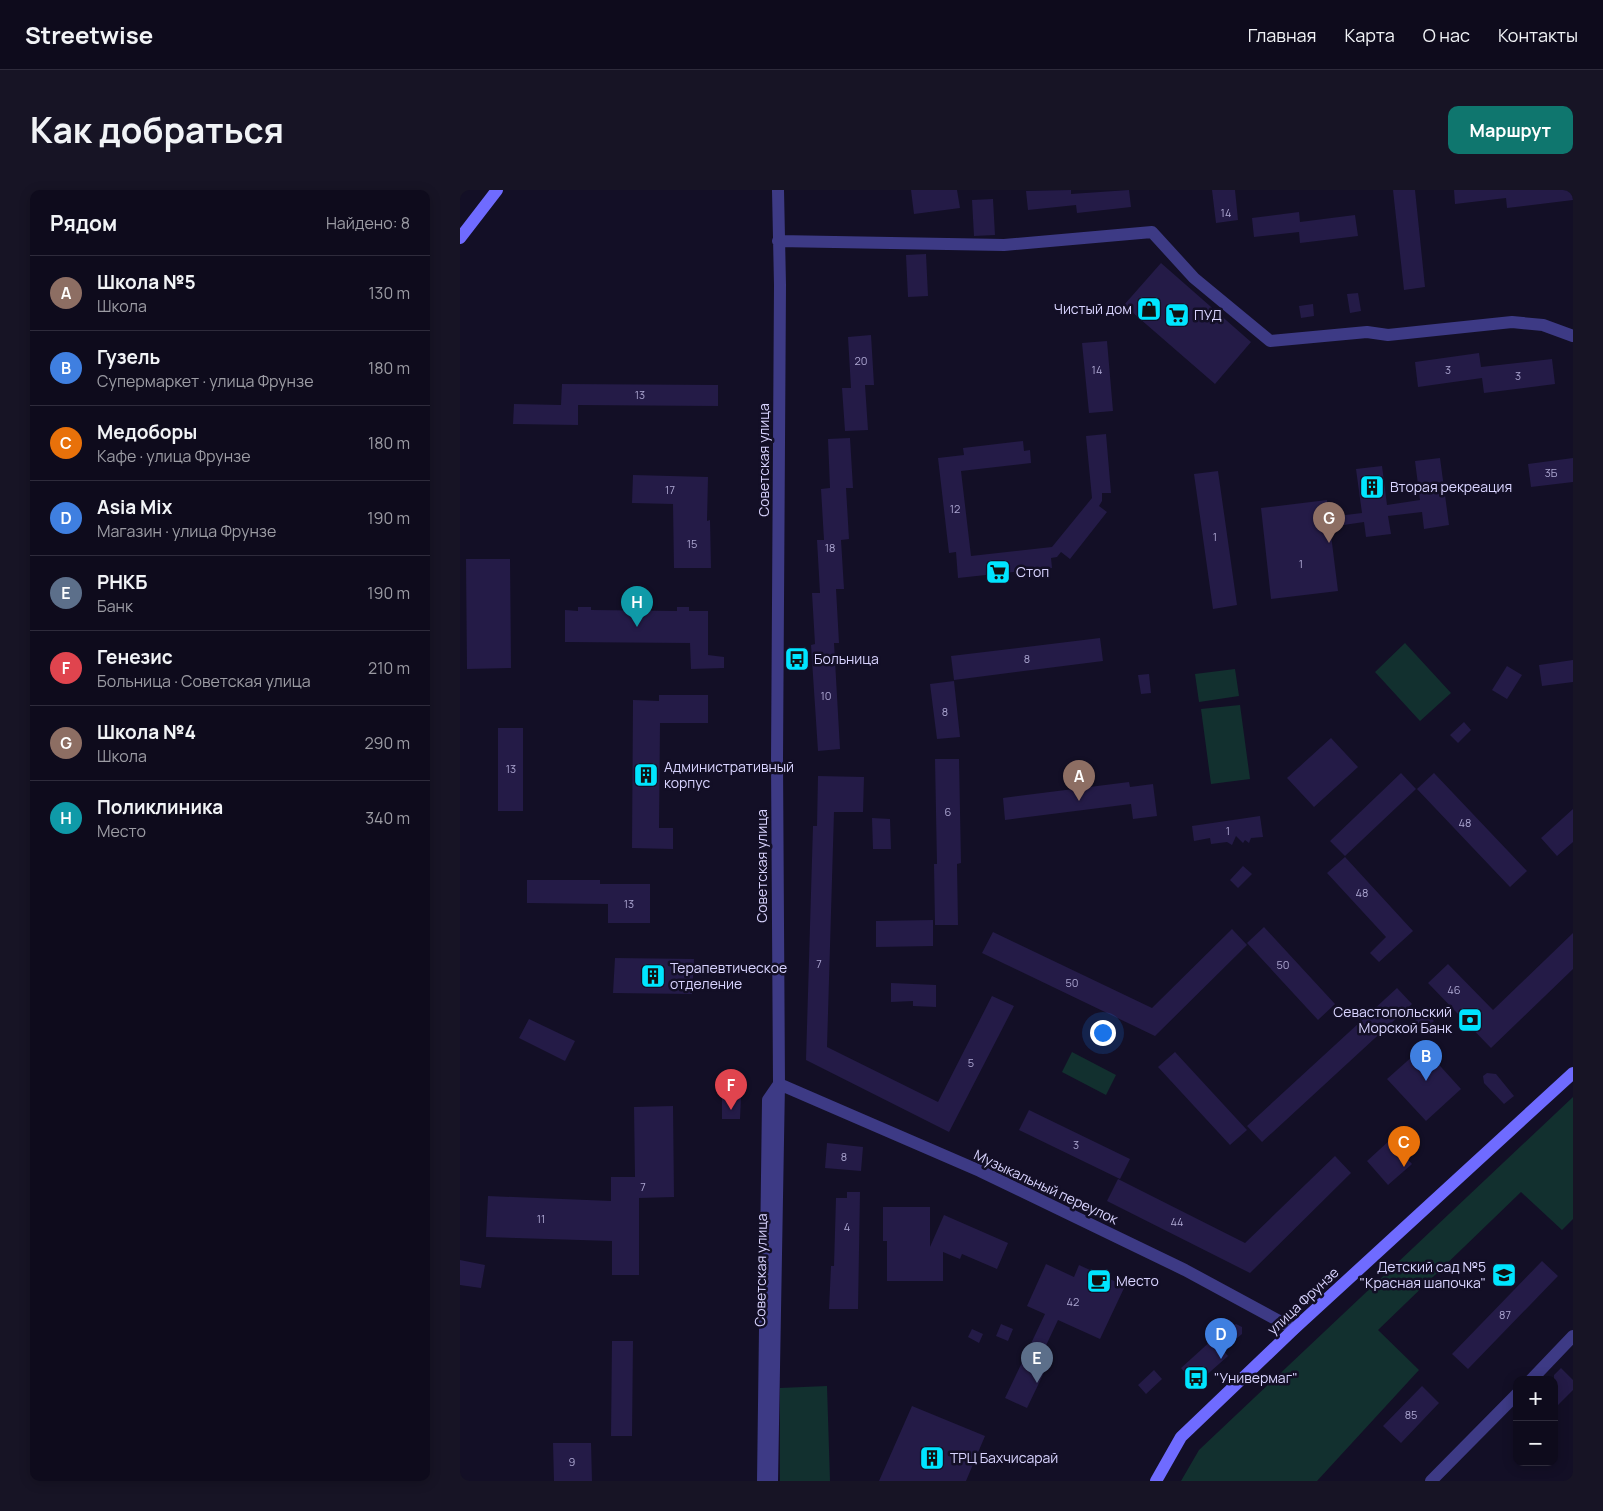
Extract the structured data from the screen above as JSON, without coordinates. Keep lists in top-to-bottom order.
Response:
{
  "streets": {
    "main road": ["улица Фрунзе"],
    "street": ["Советская улица", "Музыкальный переулок"]
  },
  "crossings": [
    ["Советская улица", "Музыкальный переулок"],
    ["Музыкальный переулок", "улица Фрунзе"]
  ],
  "places": {
    "shop": ["Чистый дом"],
    "supermarket": ["ПУД", "Стоп"],
    "building": [
      "Вторая рекреация",
      "Административный корпус",
      "Терапевтическое отделение",
      "ТРЦ Бахчисарай"
    ],
    "bus stop": ["Больница", "\"Универмаг\""],
    "bank": ["Севастопольский Морской Банк"],
    "school or university": ["Детский сад №5 \"Красная шапочка\""],
    "cafe": ["Место"]
  },
  "house_numbers": [
    "14",
    "20",
    "14",
    "3",
    "3",
    "13",
    "3Б",
    "17",
    "12",
    "1",
    "15",
    "18",
    "1",
    "8",
    "10",
    "8",
    "13",
    "6",
    "48",
    "1",
    "48",
    "13",
    "7",
    "50",
    "50",
    "46",
    "5",
    "3",
    "8",
    "7",
    "11",
    "44",
    "4",
    "42",
    "87",
    "85",
    "9"
  ],
  "page": {
    "header": "Streetwise",
    "nav": [
      "Главная",
      "Карта",
      "О нас",
      "Контакты"
    ],
    "title": "Как добраться",
    "buttons": "Маршрут",
    "heading": ["Рядом", "Найдено: 8"],
    "list": [
      {
        "mark": "A",
        "name": "Школа №5",
        "note": "Школа",
        "value": "130 m"
      },
      {
        "mark": "B",
        "name": "Гузель",
        "note": "Супермаркет · улица Фрунзе",
        "value": "180 m"
      },
      {
        "mark": "C",
        "name": "Медоборы",
        "note": "Кафе · улица Фрунзе",
        "value": "180 m"
      },
      {
        "mark": "D",
        "name": "Asia Mix",
        "note": "Магазин · улица Фрунзе",
        "value": "190 m"
      },
      {
        "mark": "E",
        "name": "РНКБ",
        "note": "Банк",
        "value": "190 m"
      },
      {
        "mark": "F",
        "name": "Генезис",
        "note": "Больница · Советская улица",
        "value": "210 m"
      },
      {
        "mark": "G",
        "name": "Школа №4",
        "note": "Школа",
        "value": "290 m"
      },
      {
        "mark": "H",
        "name": "Поликлиника",
        "note": "Место",
        "value": "340 m"
      }
    ],
    "pins": [
      "G",
      "H",
      "A",
      "B",
      "F",
      "C",
      "D",
      "E"
    ],
    "map_buttons": ["+", "−"]
  }
}
